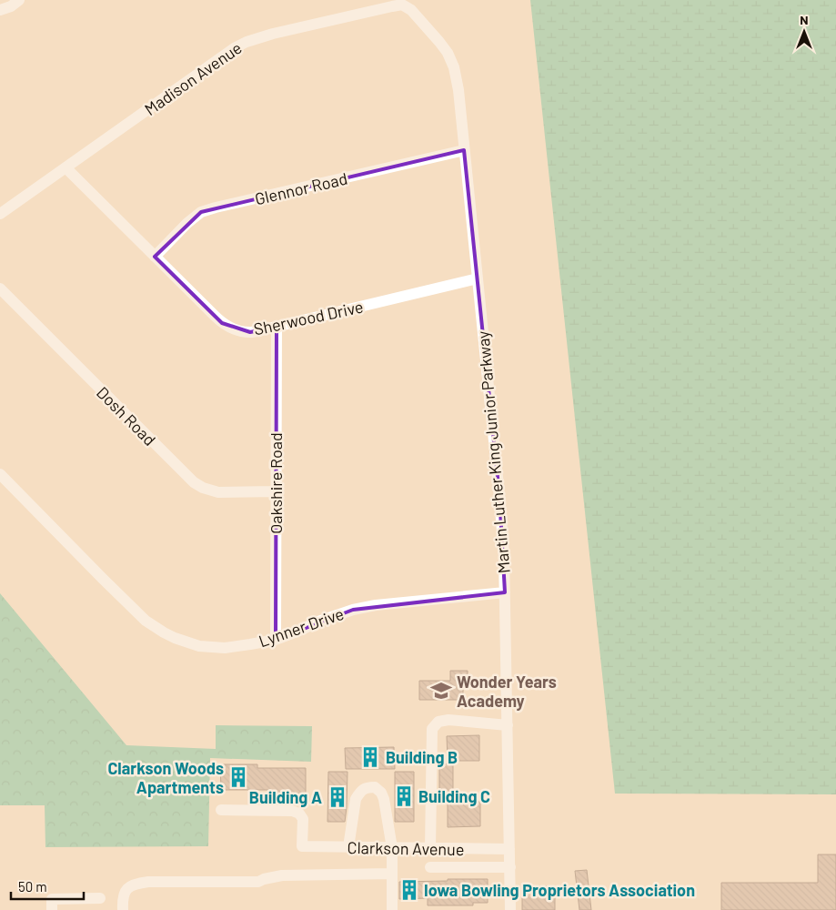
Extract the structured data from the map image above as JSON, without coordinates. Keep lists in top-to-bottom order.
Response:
{
  "streets": {
    "street": [
      "Madison Avenue",
      "Glennor Road",
      "Sherwood Drive",
      "Dosh Road",
      "Martin Luther King Junior Parkway",
      "Oakshire Road",
      "Lynner Drive",
      "Clarkson Avenue"
    ]
  },
  "crossings": [
    ["Madison Avenue", "Sherwood Drive"],
    ["Madison Avenue", "Martin Luther King Junior Parkway"],
    ["Glennor Road", "Sherwood Drive"],
    ["Glennor Road", "Martin Luther King Junior Parkway"],
    ["Sherwood Drive", "Martin Luther King Junior Parkway"],
    ["Sherwood Drive", "Oakshire Road"],
    ["Dosh Road", "Oakshire Road"],
    ["Martin Luther King Junior Parkway", "Lynner Drive"],
    ["Martin Luther King Junior Parkway", "Clarkson Avenue"],
    ["Oakshire Road", "Lynner Drive"]
  ],
  "places": {
    "school or university": ["Wonder Years Academy"],
    "building": [
      "Building B",
      "Clarkson Woods Apartments",
      "Building C",
      "Building A",
      "Iowa Bowling Proprietors Association"
    ]
  },
  "scale_bar": "50 m",
  "north": "top"
}
